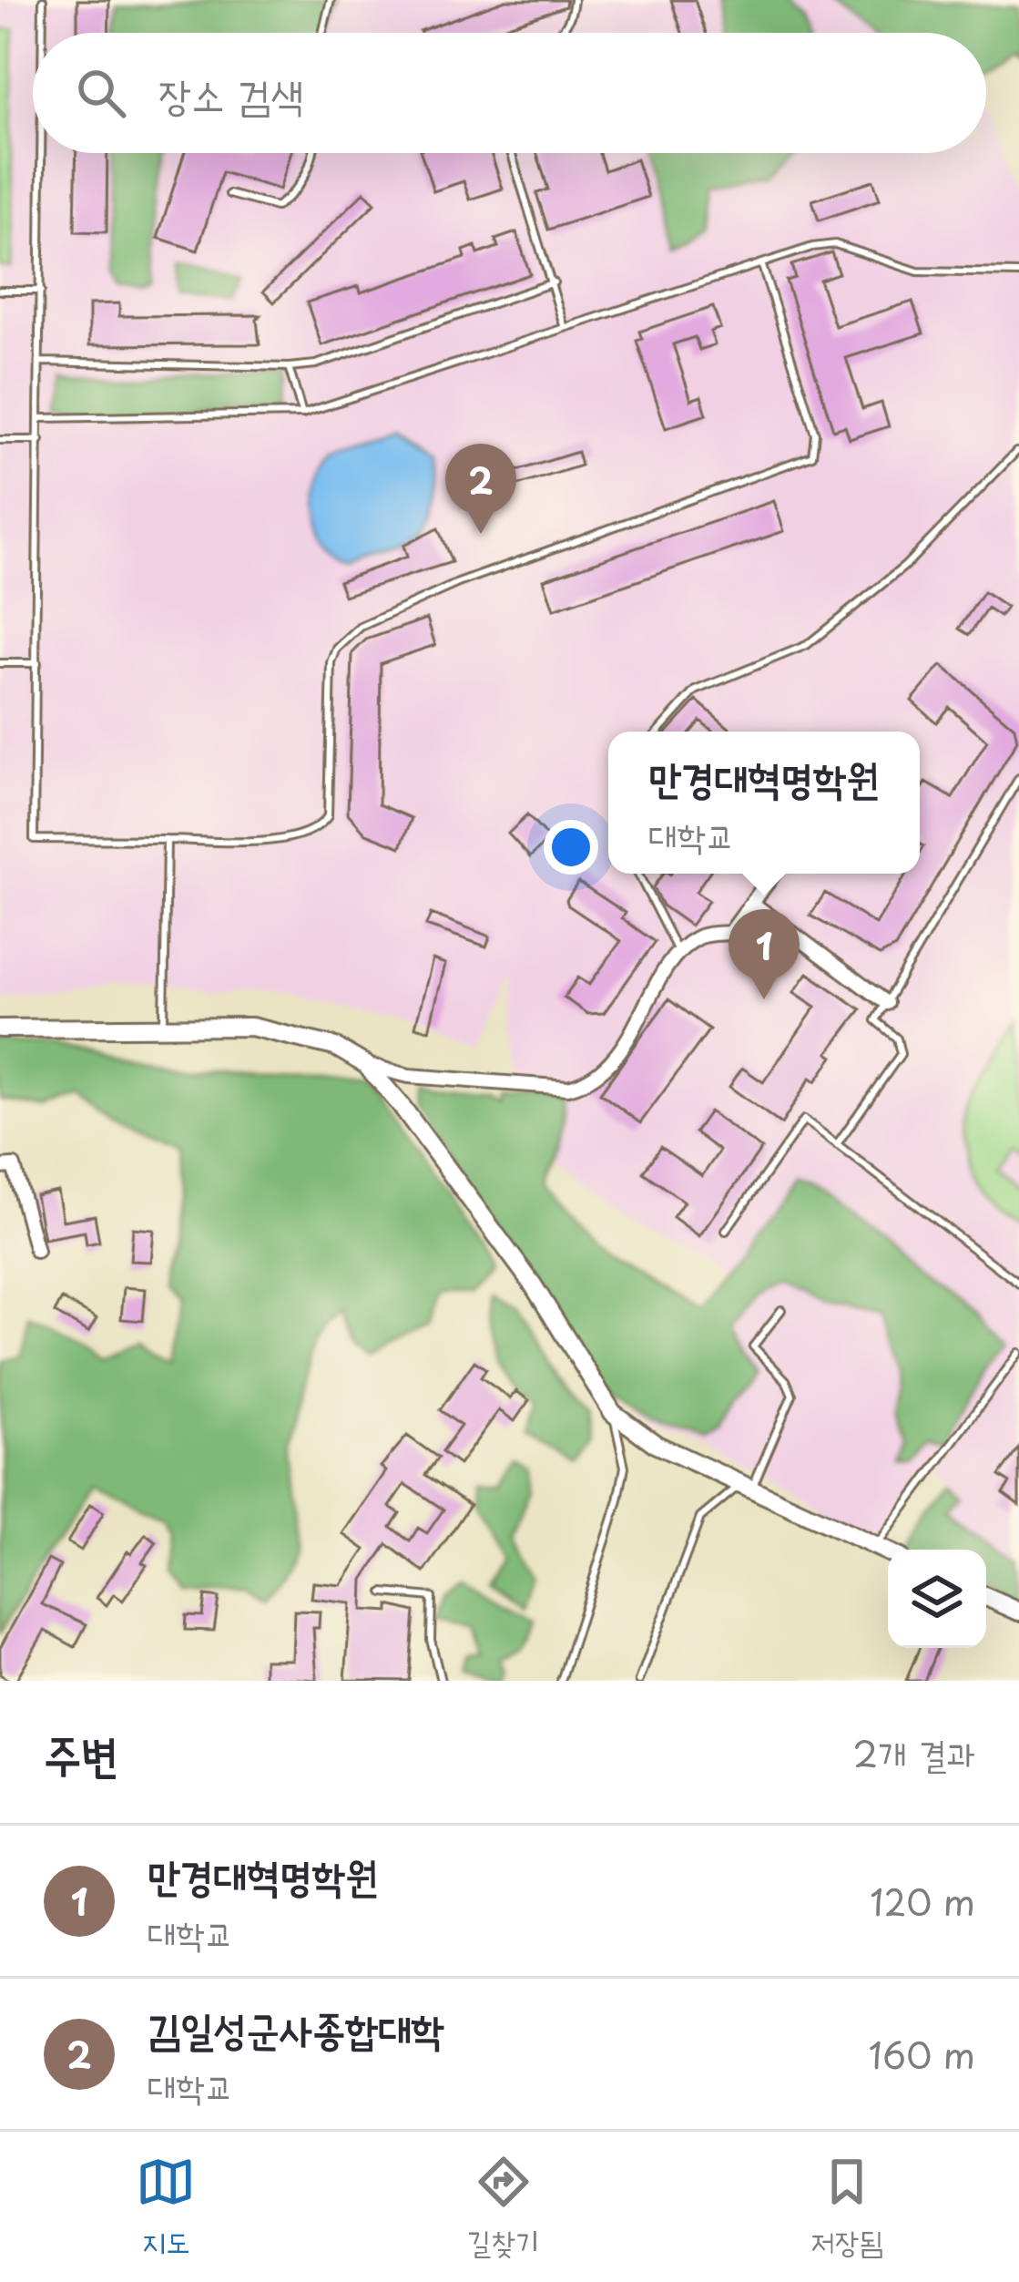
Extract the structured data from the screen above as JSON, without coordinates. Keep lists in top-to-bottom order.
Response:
{
  "page": {
    "search": "장소 검색",
    "pins": ["2", "1"],
    "popup": ["만경대혁명학원", "대학교"],
    "heading": ["주변", "2개 결과"],
    "list": [
      {
        "mark": "1",
        "name": "만경대혁명학원",
        "note": "대학교",
        "value": "120 m"
      },
      {
        "mark": "2",
        "name": "김일성군사종합대학",
        "note": "대학교",
        "value": "160 m"
      }
    ],
    "nav": ["지도", "길찾기", "저장됨"]
  }
}
